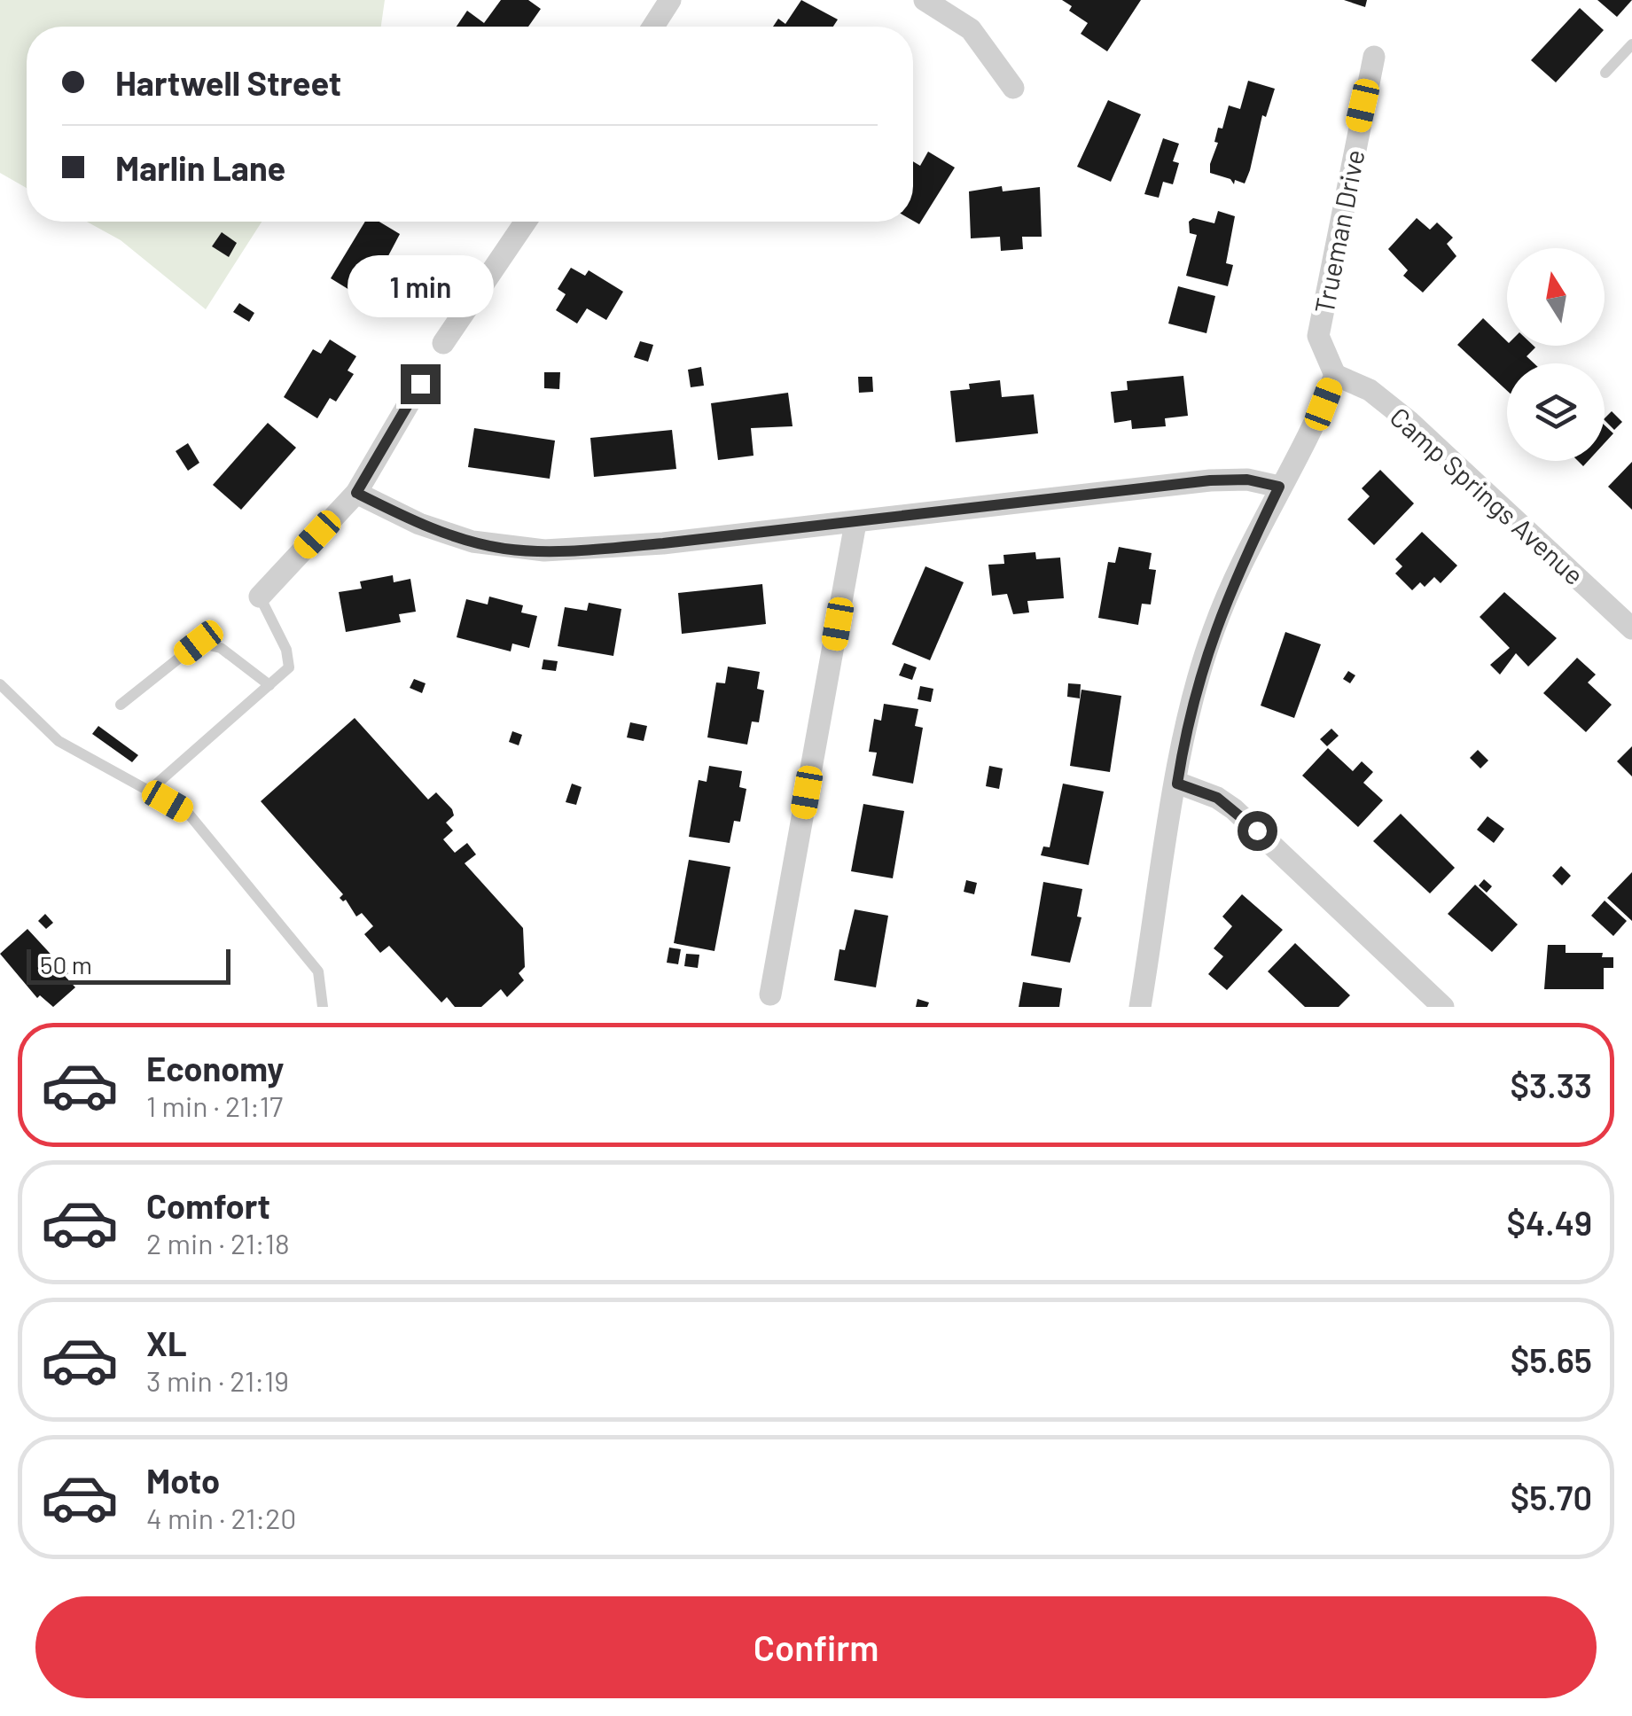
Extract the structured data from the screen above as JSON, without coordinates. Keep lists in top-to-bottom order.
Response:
{
  "streets": {
    "street": ["Trueman Drive", "Camp Springs Avenue"]
  },
  "crossings": [
    ["Trueman Drive", "Camp Springs Avenue"]
  ],
  "scale_bar": "50 m",
  "north": "top",
  "page": {
    "banner": ["Hartwell Street", "Marlin Lane"],
    "bubble": "1 min",
    "scale": "50 m",
    "list": [
      {
        "name": "Economy",
        "note": "1 min · 21:17",
        "value": "$3.33"
      },
      {
        "name": "Comfort",
        "note": "2 min · 21:18",
        "value": "$4.49"
      },
      {
        "name": "XL",
        "note": "3 min · 21:19",
        "value": "$5.65"
      },
      {
        "name": "Moto",
        "note": "4 min · 21:20",
        "value": "$5.70"
      }
    ],
    "buttons": "Confirm"
  }
}
